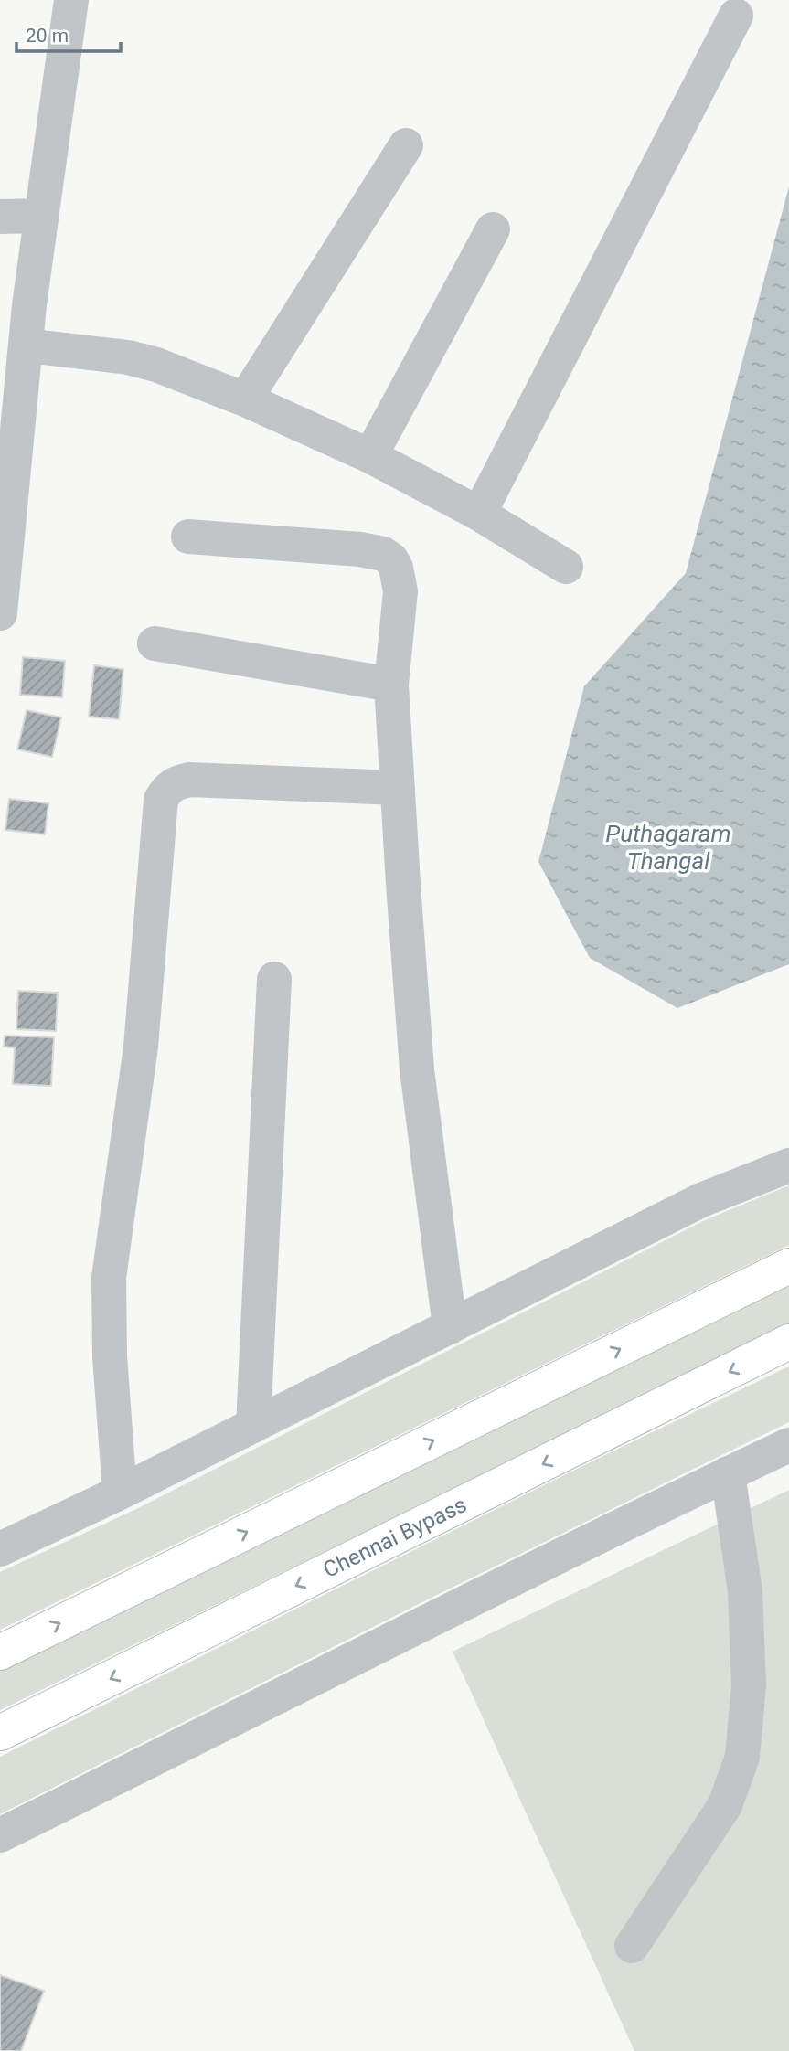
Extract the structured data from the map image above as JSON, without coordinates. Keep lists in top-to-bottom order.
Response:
{
  "streets": {
    "highway": ["Chennai Bypass"]
  },
  "water": ["Puthagaram Thangal"],
  "scale_bar": "20 m"
}
